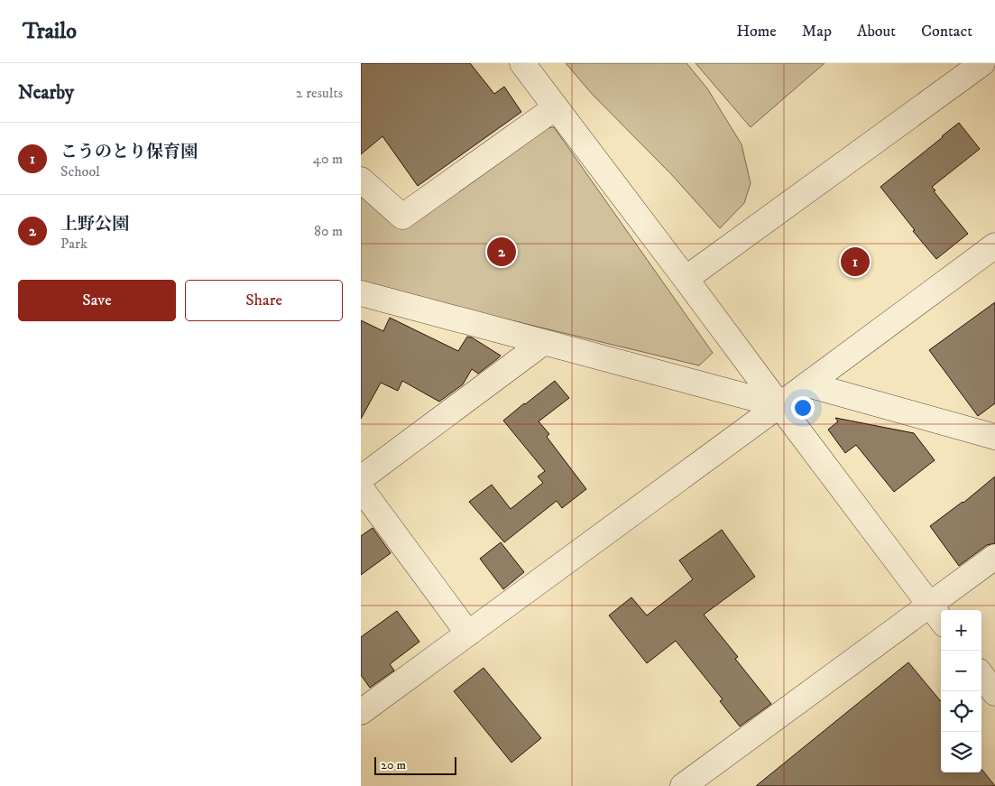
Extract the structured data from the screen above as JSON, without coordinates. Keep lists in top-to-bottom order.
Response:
{
  "scale_bar": "20 m",
  "page": {
    "header": "Trailo",
    "nav": [
      "Home",
      "Map",
      "About",
      "Contact"
    ],
    "heading": ["Nearby", "2 results"],
    "list": [
      {
        "mark": "1",
        "name": "こうのとり保育園",
        "note": "School",
        "value": "40 m"
      },
      {
        "mark": "2",
        "name": "上野公園",
        "note": "Park",
        "value": "80 m"
      }
    ],
    "pins": ["2", "1"],
    "buttons": ["Save", "Share"],
    "map_buttons": ["+", "−"],
    "scale": "20 m"
  }
}
